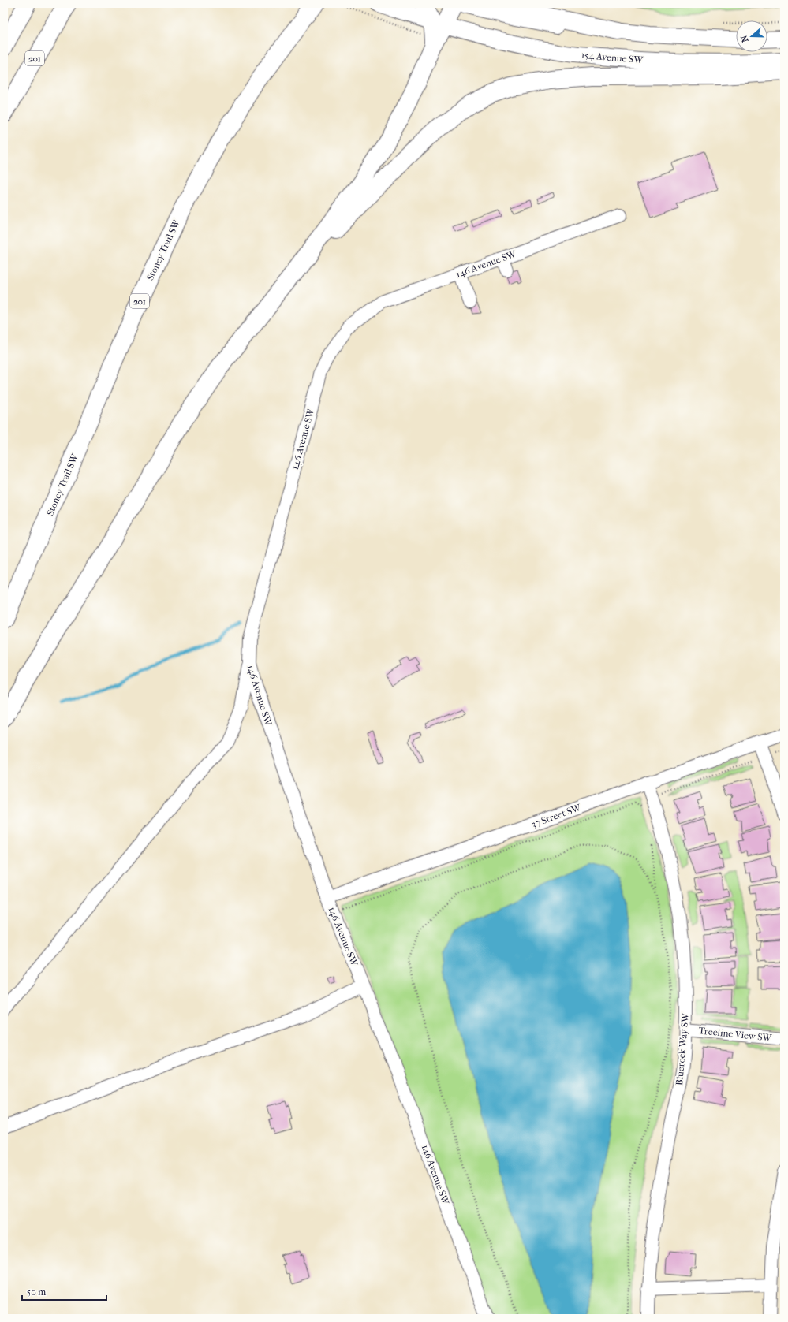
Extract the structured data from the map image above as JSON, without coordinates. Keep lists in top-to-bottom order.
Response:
{
  "streets": {
    "highway": ["201", "Stoney Trail SW"],
    "main road": ["154 Avenue SW"],
    "street": [
      "146 Avenue SW",
      "37 Street SW",
      "Treeline View SW",
      "Bluerock Way SW"
    ]
  },
  "crossings": [
    ["146 Avenue SW", "37 Street SW"],
    ["37 Street SW", "Bluerock Way SW"],
    ["Treeline View SW", "Bluerock Way SW"]
  ],
  "scale_bar": "50 m",
  "north": "left"
}
